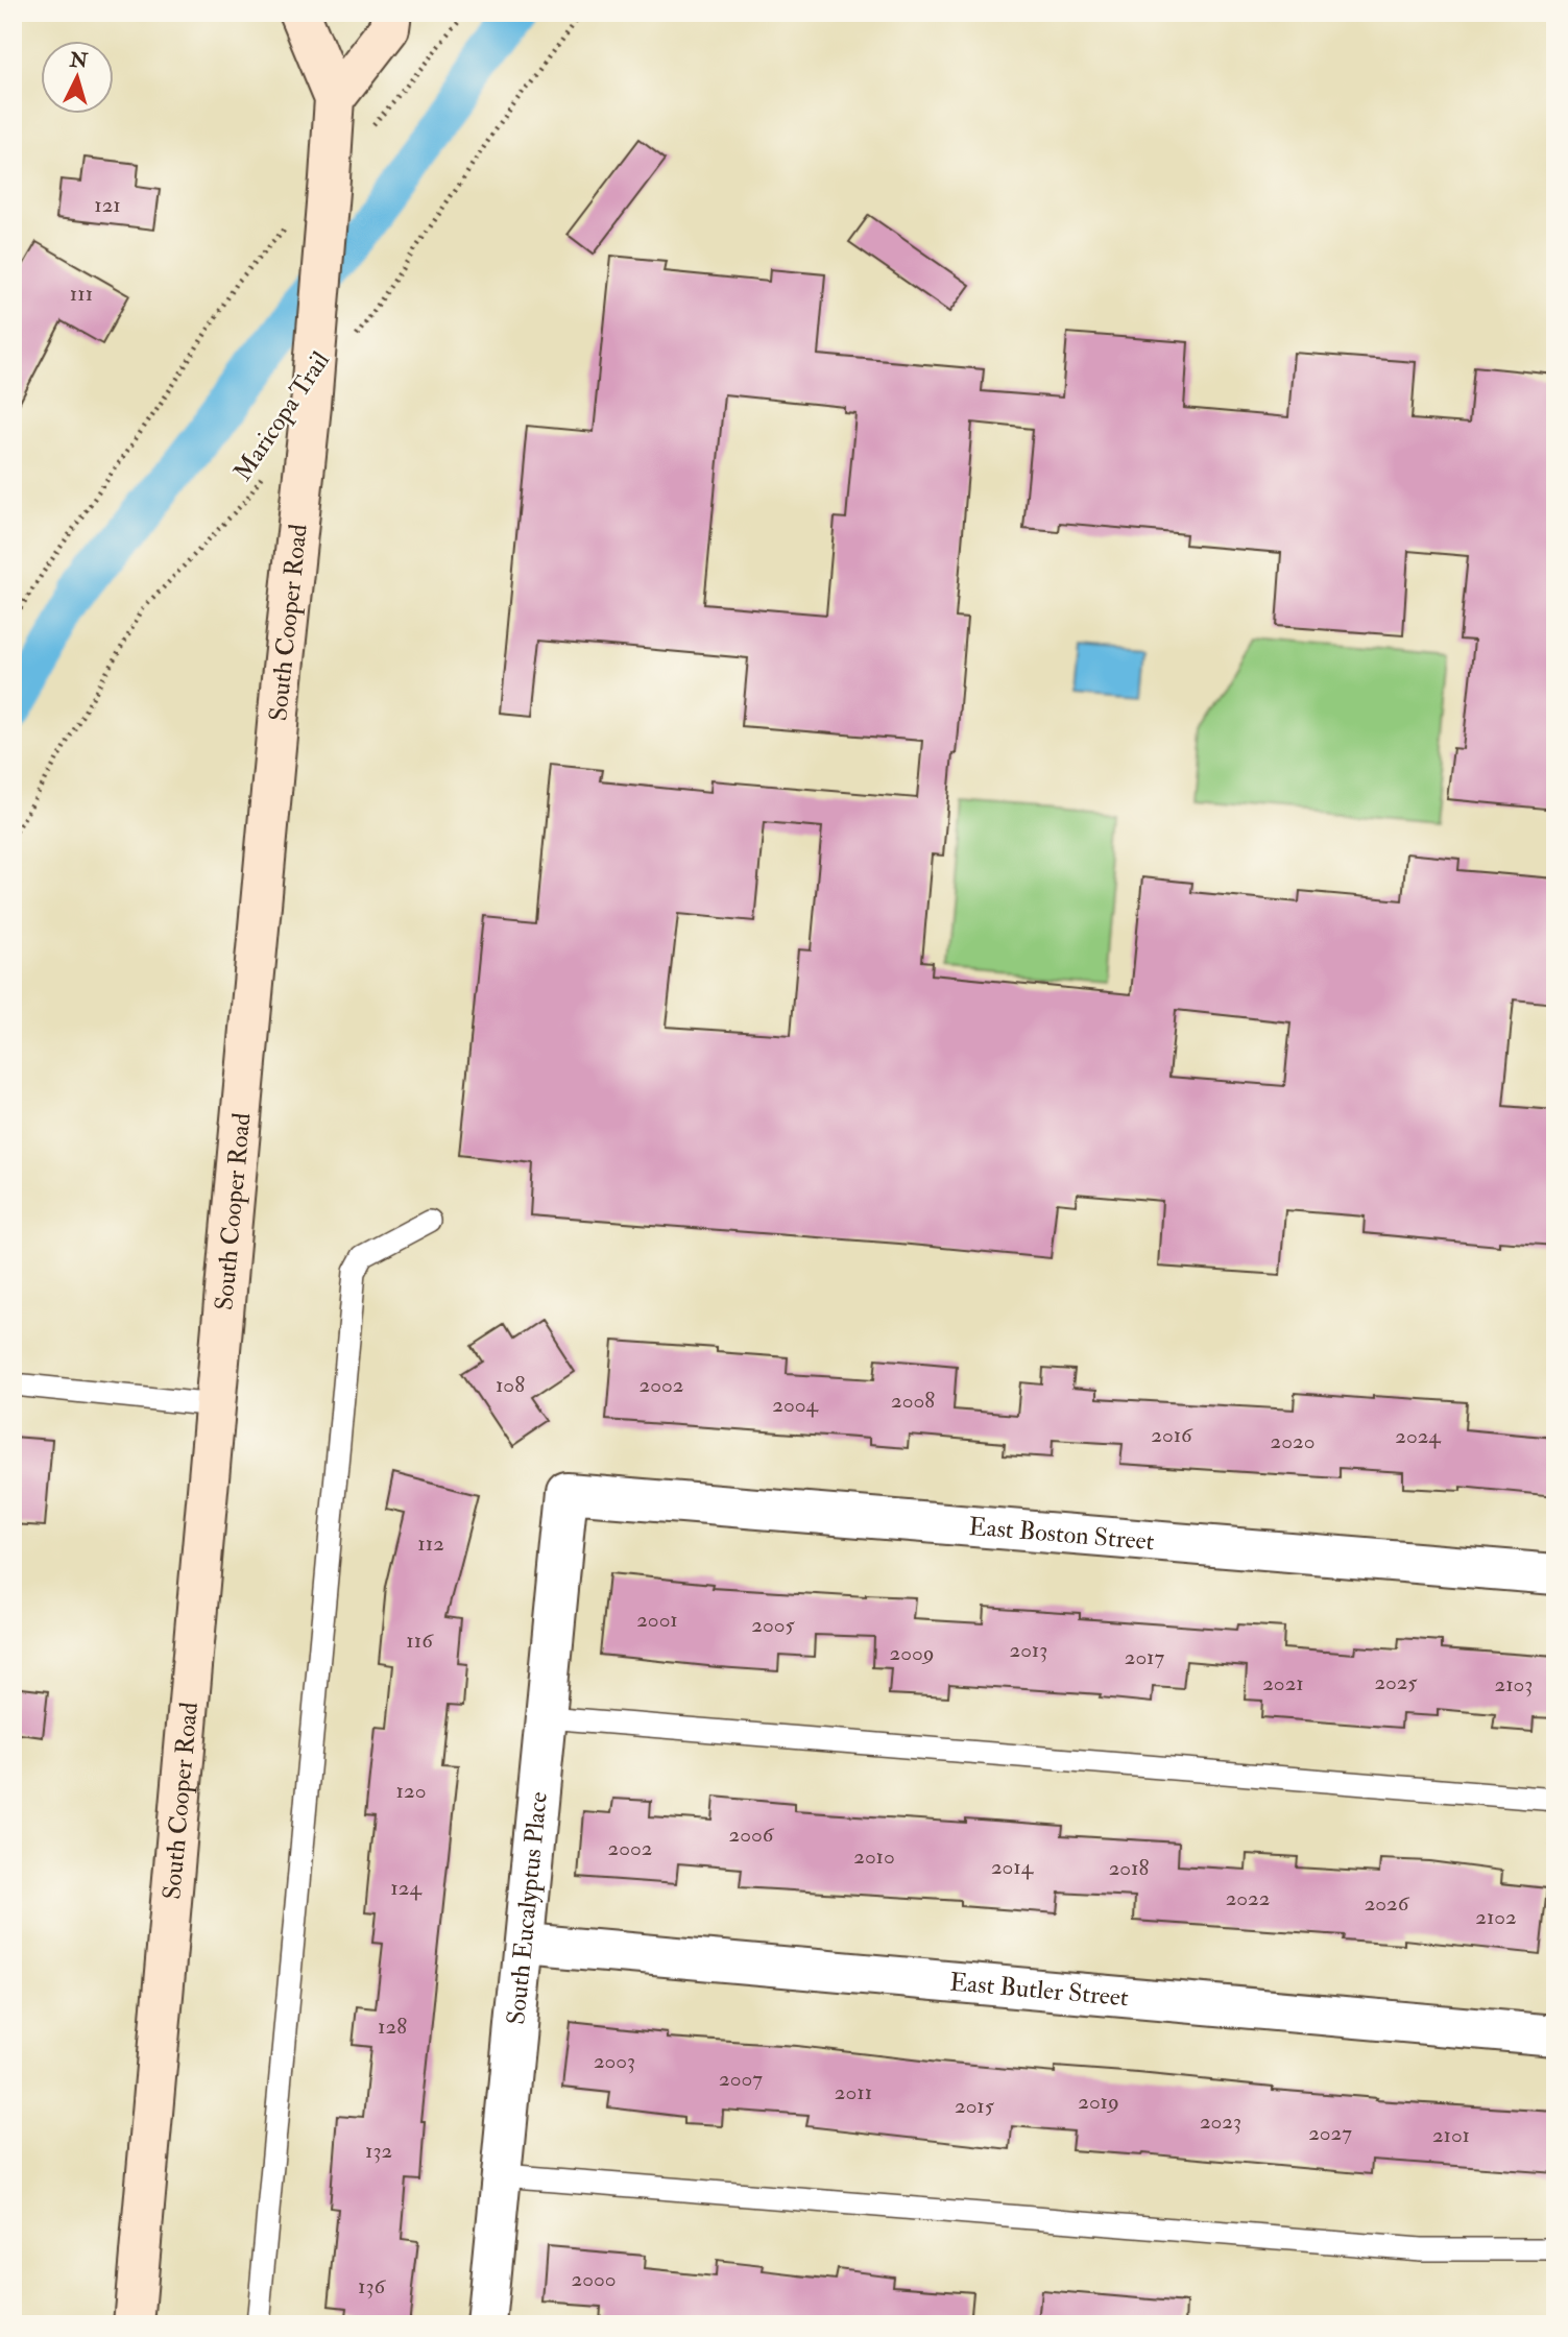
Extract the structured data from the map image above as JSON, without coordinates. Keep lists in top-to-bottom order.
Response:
{
  "streets": {
    "main road": ["South Cooper Road"],
    "street": ["East Boston Street", "South Eucalyptus Place", "East Butler Street"],
    "path": ["Maricopa Trail"]
  },
  "crossings": [
    ["East Boston Street", "South Eucalyptus Place"],
    ["South Eucalyptus Place", "East Butler Street"]
  ],
  "house_numbers": [
    "121",
    "111",
    "108",
    "2002",
    "2008",
    "2004",
    "2016",
    "2024",
    "2020",
    "112",
    "2001",
    "2005",
    "116",
    "2013",
    "2009",
    "2017",
    "2025",
    "2021",
    "2103",
    "120",
    "2006",
    "2002",
    "2010",
    "2014",
    "2018",
    "124",
    "2022",
    "2026",
    "2102",
    "128",
    "2003",
    "2007",
    "2011",
    "2019",
    "2015",
    "2023",
    "2027",
    "2101",
    "132",
    "2000",
    "136"
  ],
  "north": "top"
}
